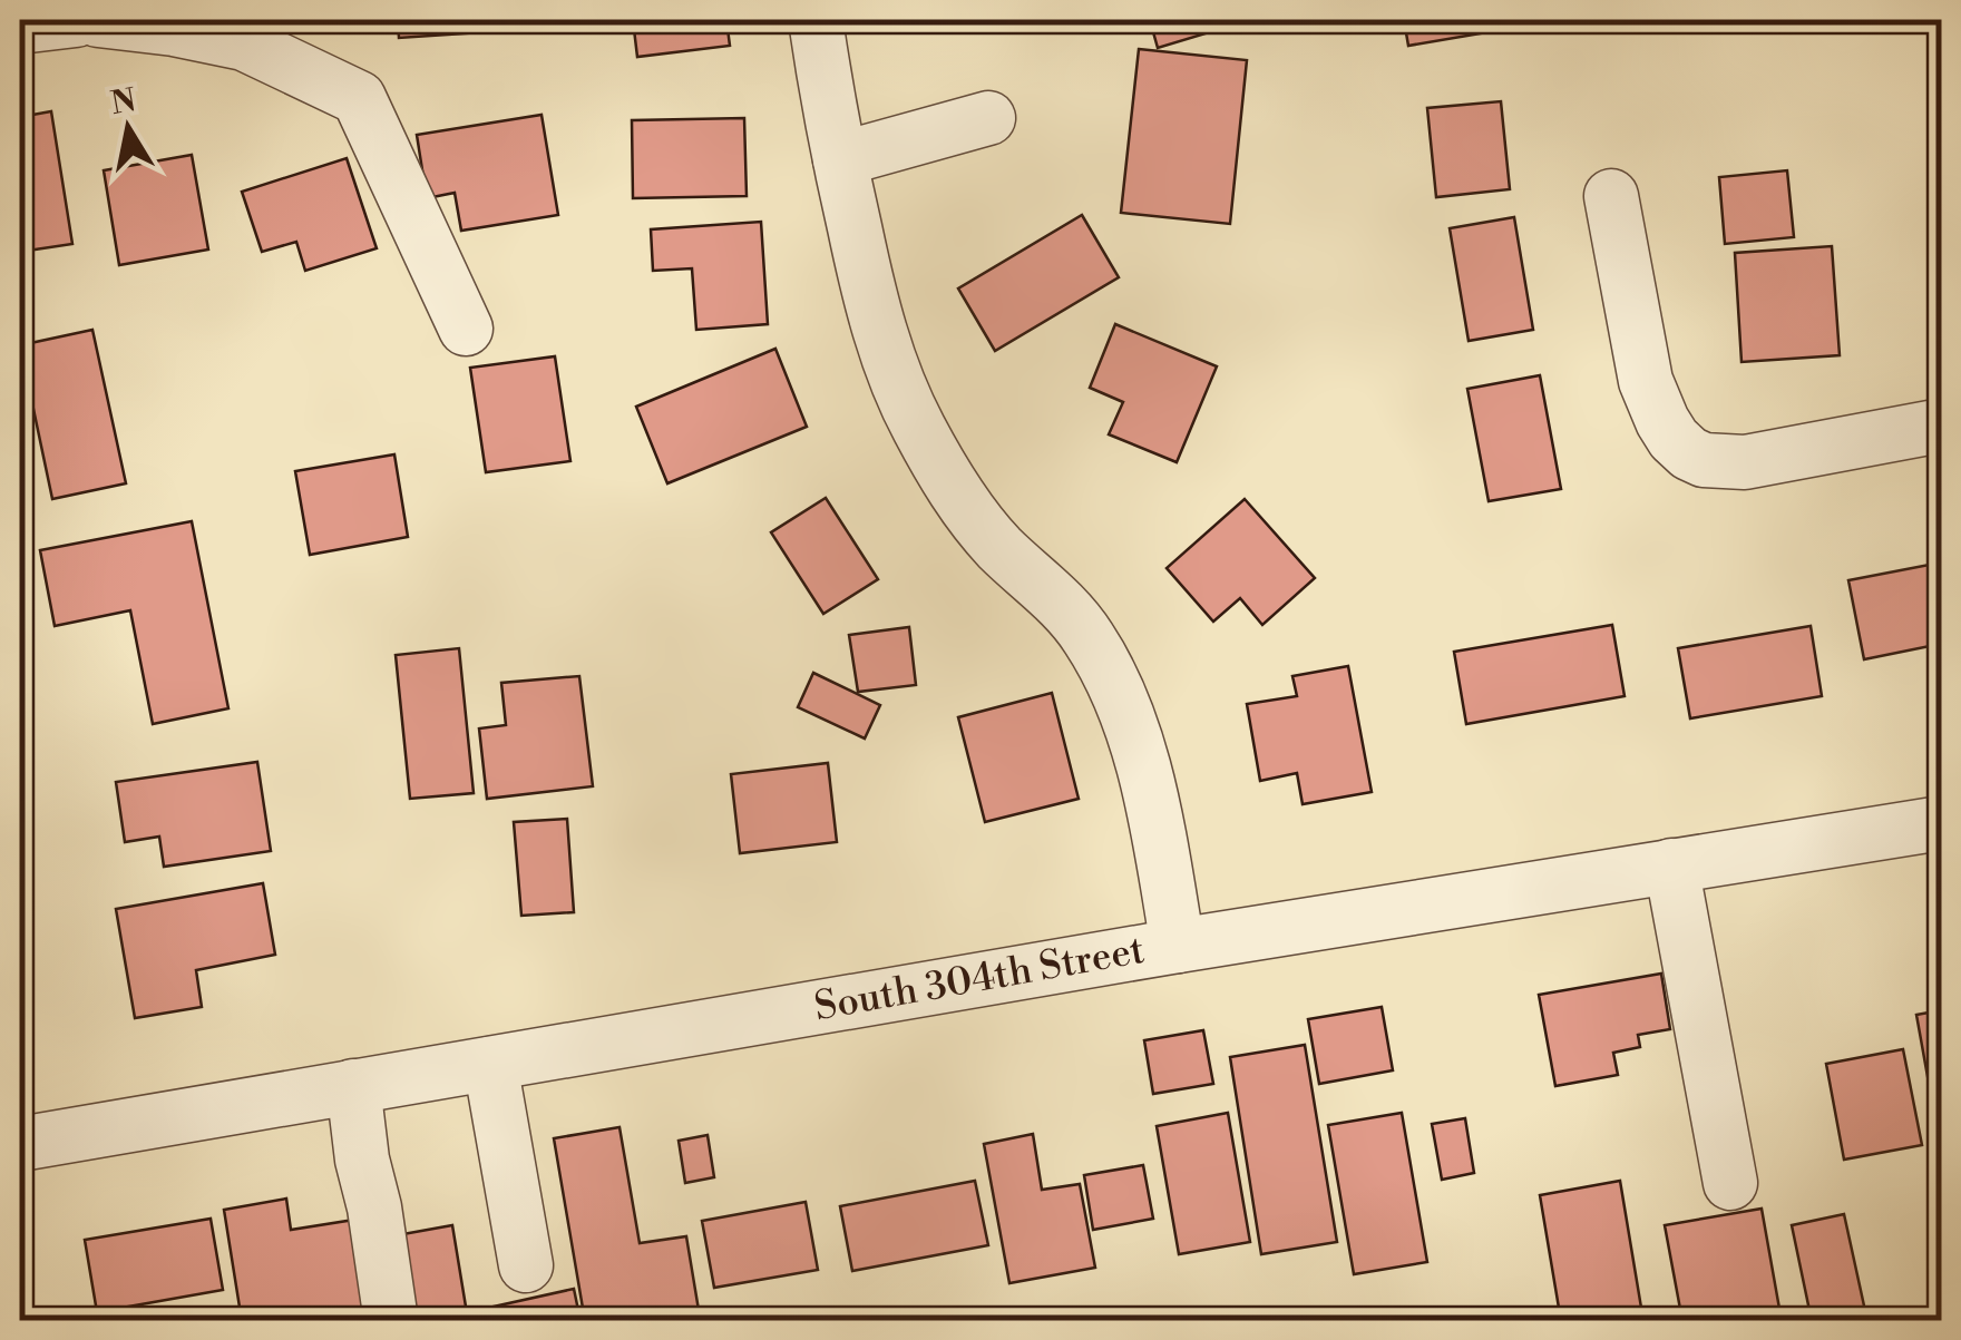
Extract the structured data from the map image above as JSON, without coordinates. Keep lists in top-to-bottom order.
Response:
{
  "streets": {
    "street": ["South 304th Street"]
  },
  "north": "top"
}
